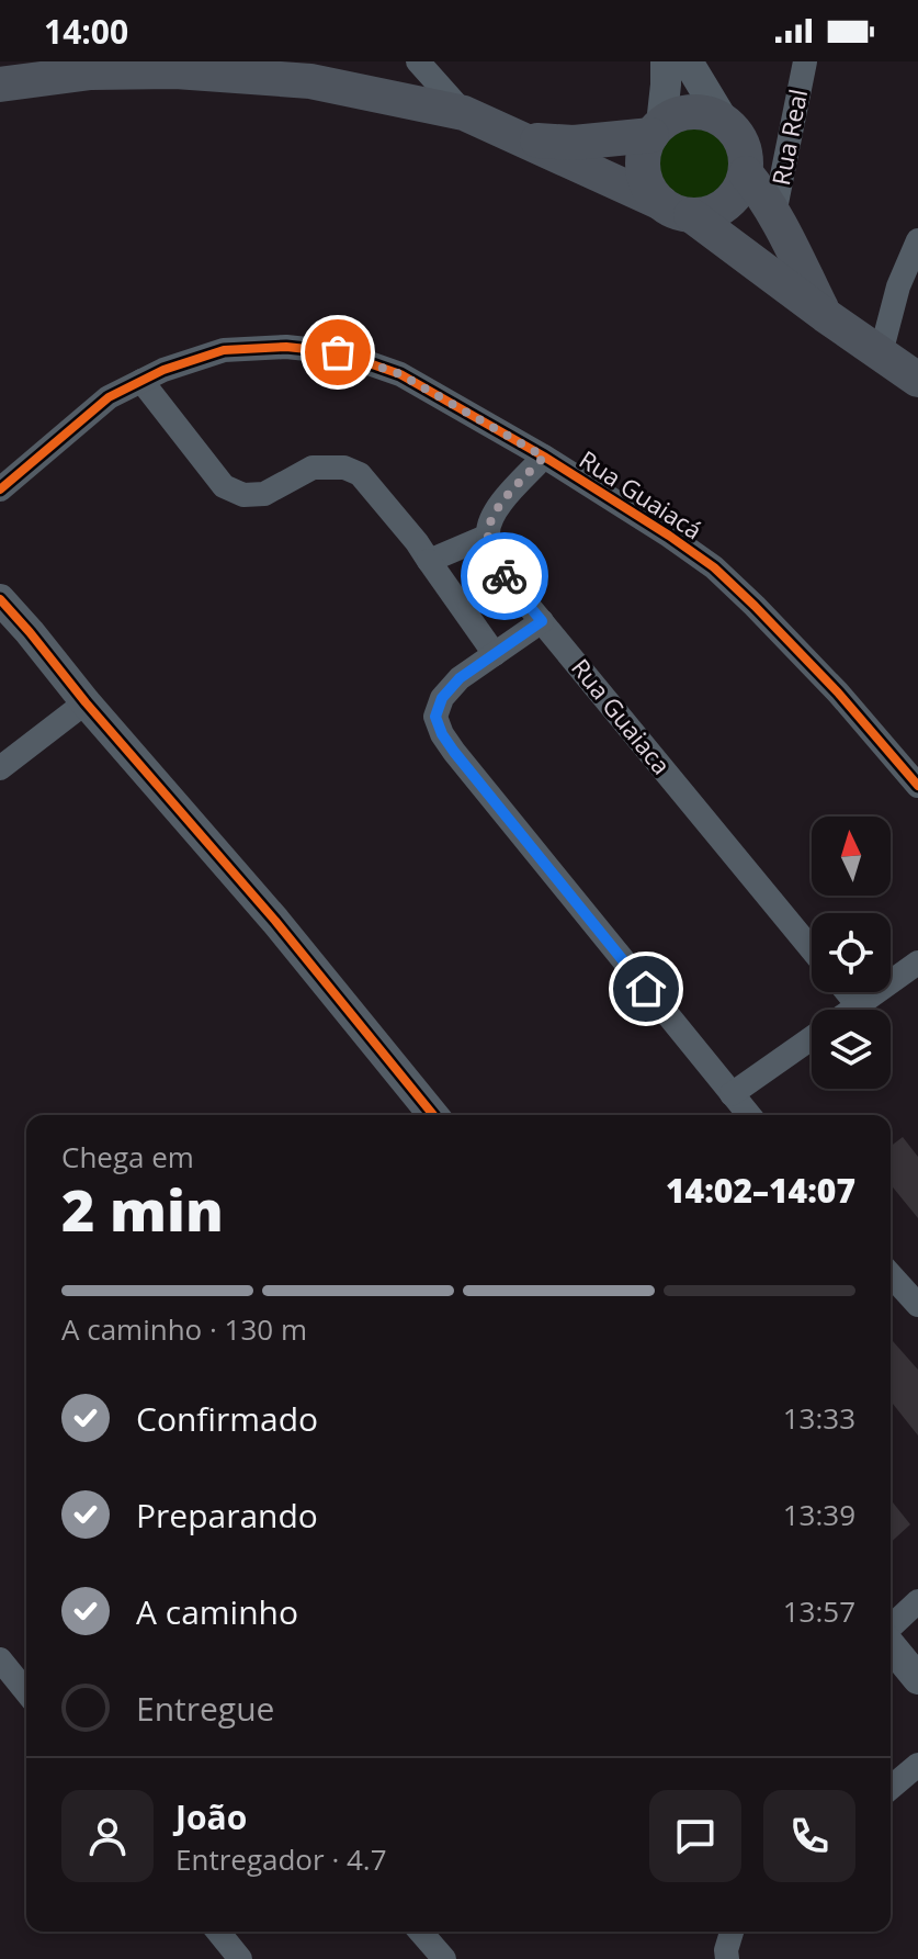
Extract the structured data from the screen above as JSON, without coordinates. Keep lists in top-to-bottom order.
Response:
{
  "streets": {
    "street": ["Rua Real", "Rua Guaiacá", "Rua Guaiaca"]
  },
  "north": "top",
  "page": {
    "status": "14:00",
    "heading": ["2 min", "Chega em", "14:02–14:07"],
    "panel": ["João", "Entregador · 4.7"],
    "bar": "A caminho · 130 m",
    "list": [
      ["Confirmado", "13:33"],
      ["Preparando", "13:39"],
      ["A caminho", "13:57"],
      "Entregue"
    ]
  }
}
